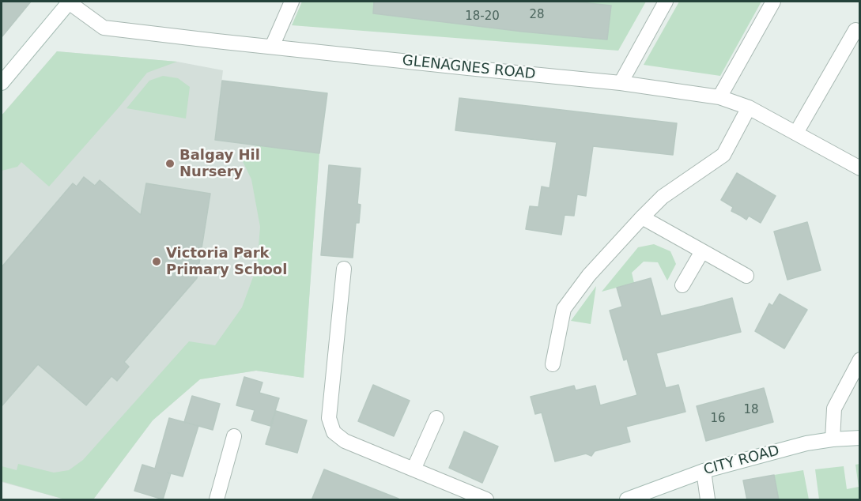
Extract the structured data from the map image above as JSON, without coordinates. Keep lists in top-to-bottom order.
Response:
{
  "streets": {
    "street": ["GLENAGNES ROAD", "CITY ROAD"]
  },
  "places": ["Balgay Hil Nursery", "Victoria Park Primary School"],
  "house_numbers": [
    "28",
    "18-20",
    "18",
    "16"
  ]
}
